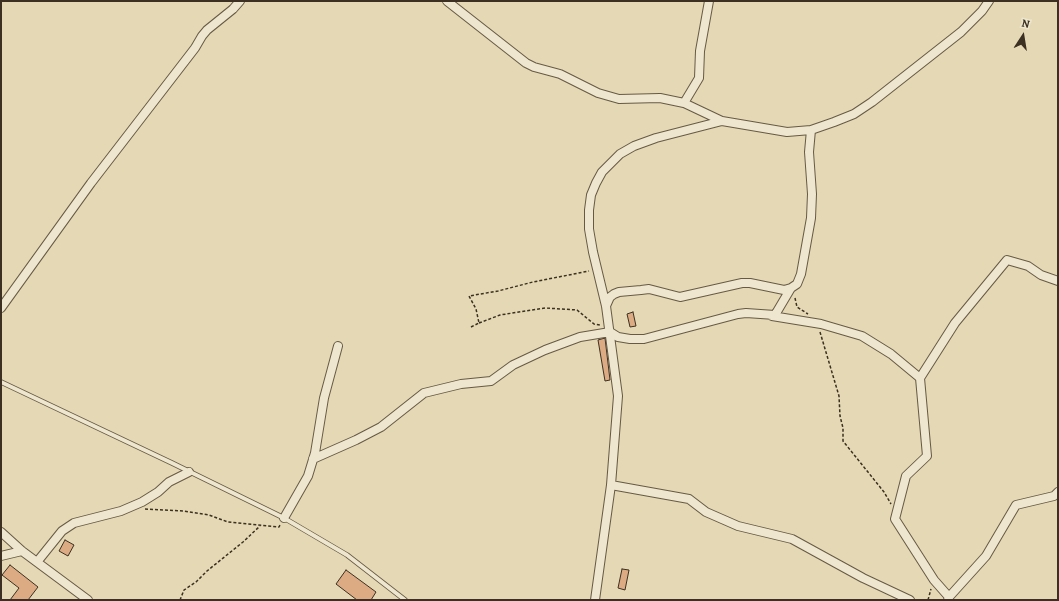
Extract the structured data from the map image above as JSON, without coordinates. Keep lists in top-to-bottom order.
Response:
{
  "north": "top"
}
